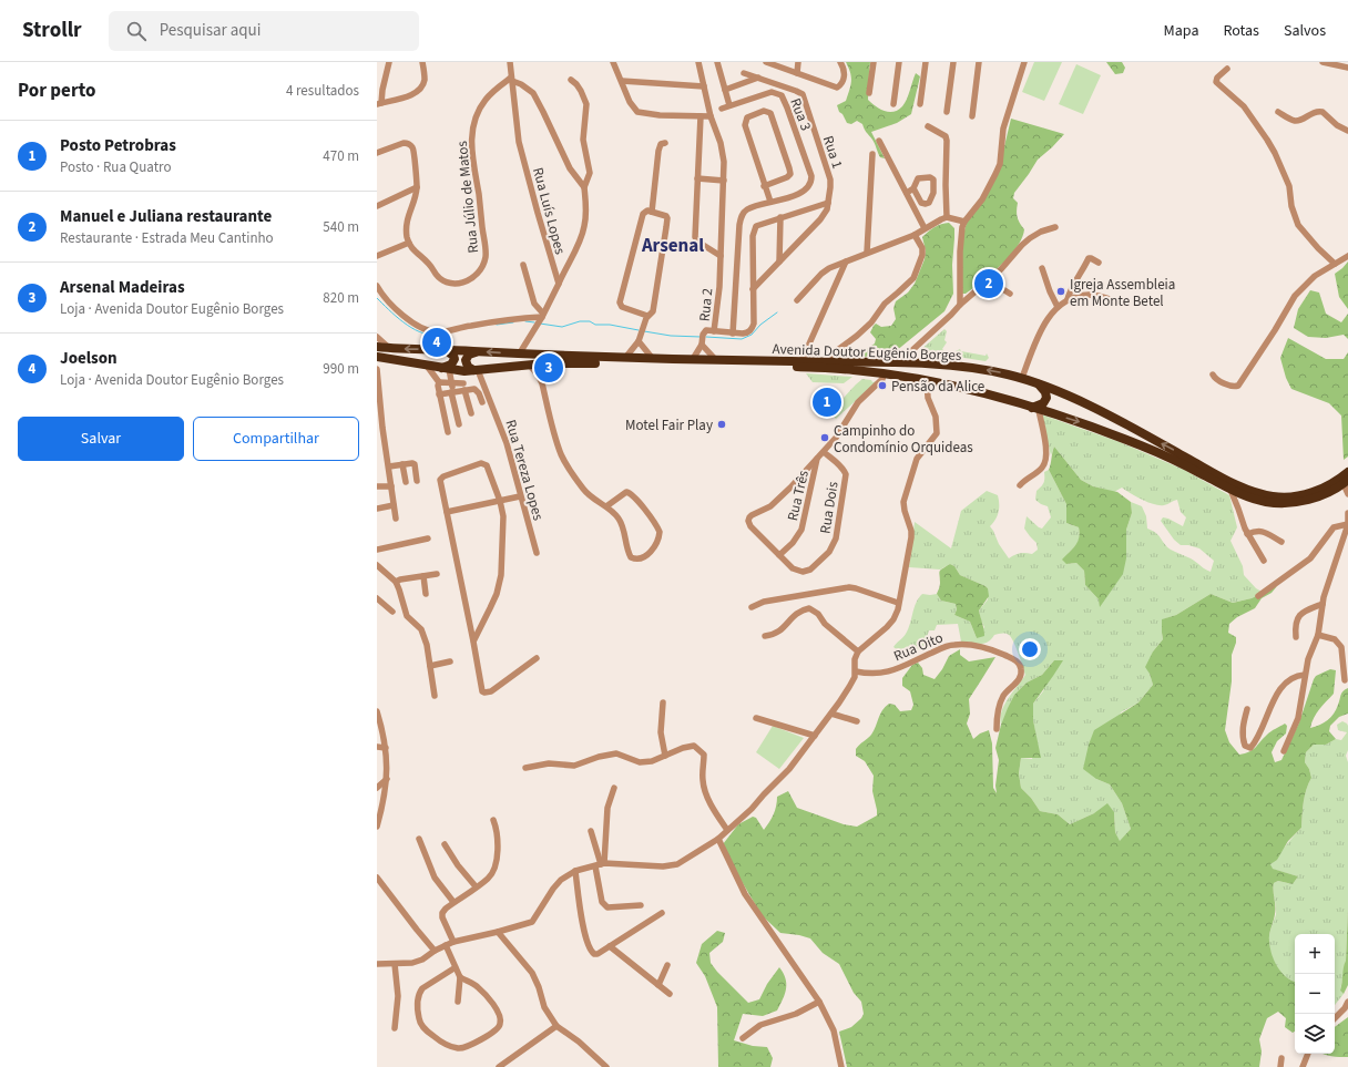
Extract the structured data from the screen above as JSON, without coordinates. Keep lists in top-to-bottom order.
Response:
{
  "streets": {
    "highway": ["Avenida Doutor Eugênio Borges"],
    "street": [
      "Rua 3",
      "Rua 1",
      "Rua Júlio de Matos",
      "Rua Luís Lopes",
      "Rua 2",
      "Rua Tereza Lopes",
      "Rua Três",
      "Rua Dois",
      "Rua Oito"
    ]
  },
  "crossings": [
    ["Rua 1", "Rua 2"],
    ["Rua Júlio de Matos", "Rua Luís Lopes"],
    ["Avenida Doutor Eugênio Borges", "Rua Tereza Lopes"],
    ["Rua Três", "Rua Dois"]
  ],
  "districts": ["Arsenal"],
  "places": [
    "Igreja Assembleia em Monte Betel",
    "Pensão da Alice",
    "Motel Fair Play",
    "Campinho do Condomínio Orquideas"
  ],
  "page": {
    "header": "Strollr",
    "search": "Pesquisar aqui",
    "nav": ["Mapa", "Rotas", "Salvos"],
    "heading": ["Por perto", "4 resultados"],
    "list": [
      {
        "mark": "1",
        "name": "Posto Petrobras",
        "note": "Posto · Rua Quatro",
        "value": "470 m"
      },
      {
        "mark": "2",
        "name": "Manuel e Juliana restaurante",
        "note": "Restaurante · Estrada Meu Cantinho",
        "value": "540 m"
      },
      {
        "mark": "3",
        "name": "Arsenal Madeiras",
        "note": "Loja · Avenida Doutor Eugênio Borges",
        "value": "820 m"
      },
      {
        "mark": "4",
        "name": "Joelson",
        "note": "Loja · Avenida Doutor Eugênio Borges",
        "value": "990 m"
      }
    ],
    "pins": [
      "2",
      "4",
      "3",
      "1"
    ],
    "buttons": ["Salvar", "Compartilhar"],
    "map_buttons": ["+", "−"]
  }
}
